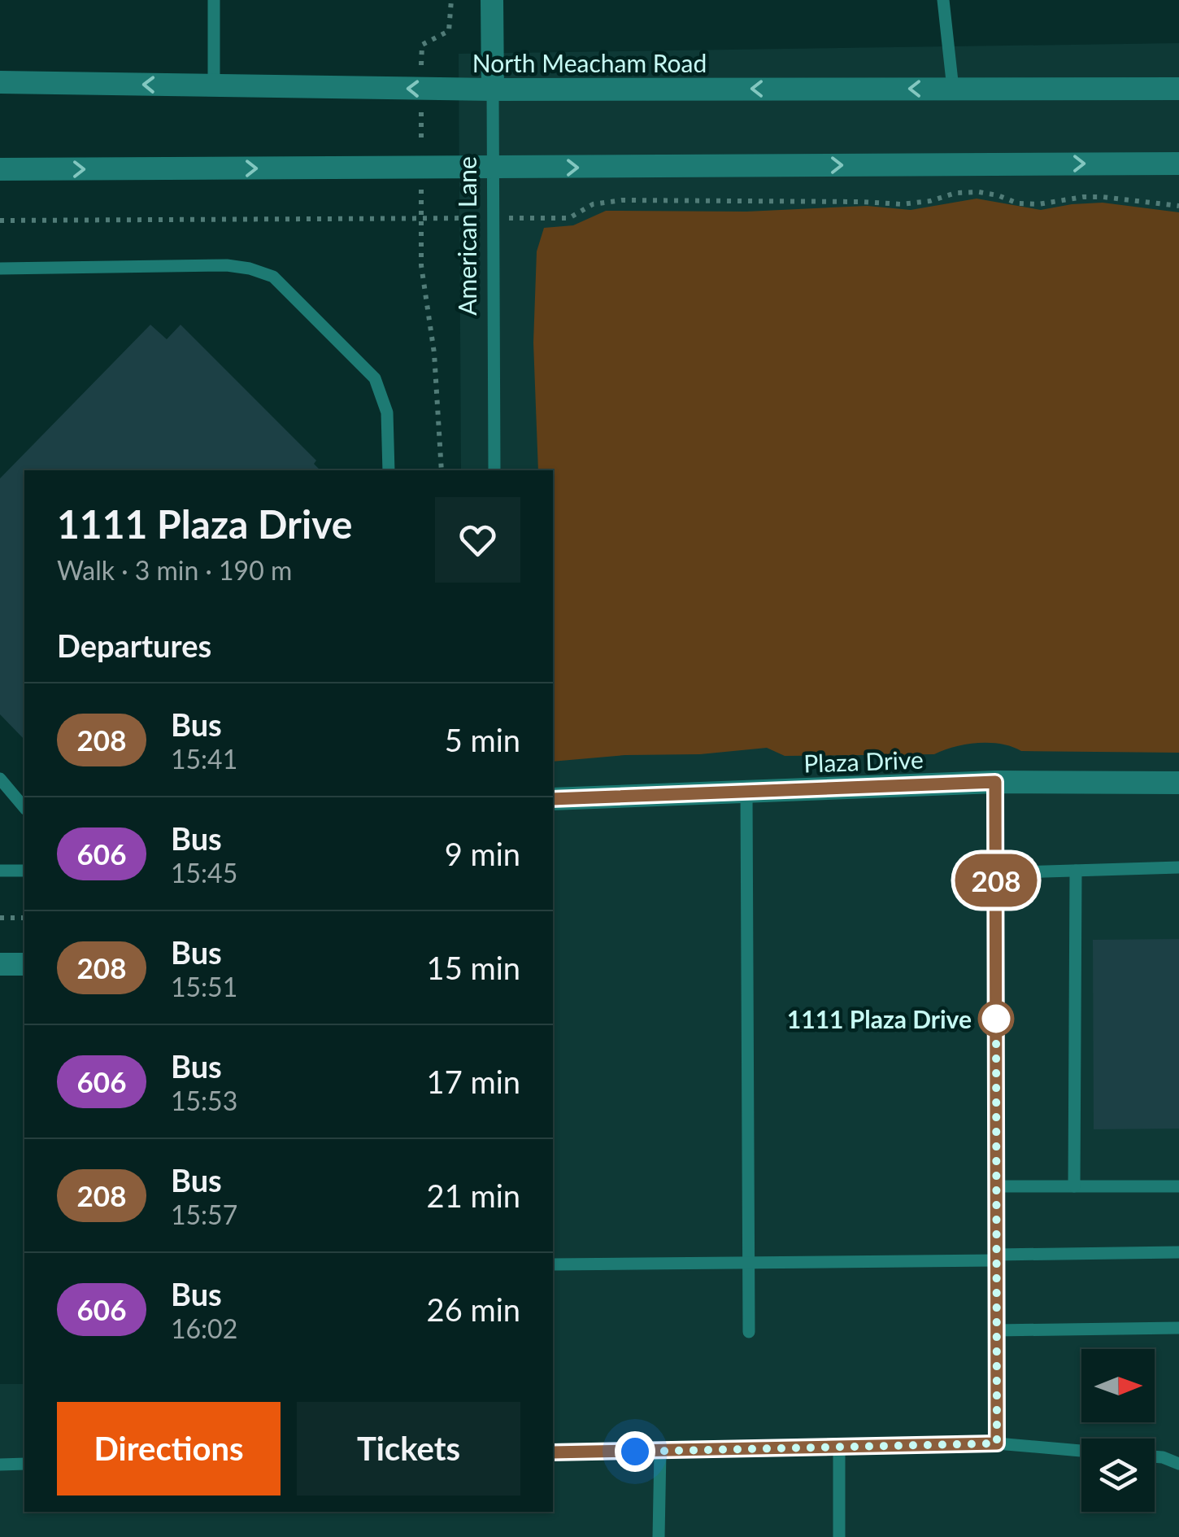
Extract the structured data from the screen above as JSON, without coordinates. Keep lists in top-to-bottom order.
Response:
{
  "streets": {
    "main road": ["North Meacham Road", "American Lane", "Plaza Drive"]
  },
  "crossings": [
    ["North Meacham Road", "American Lane"]
  ],
  "places": ["1111 Plaza Drive"],
  "lines": ["bus line 208"],
  "north": "right",
  "page": {
    "on_map": "208",
    "heading": [
      ["1111 Plaza Drive", "Walk · 3 min · 190 m"],
      "Departures"
    ],
    "list": [
      {
        "mark": "208",
        "name": "Bus",
        "note": "15:41",
        "value": "5 min"
      },
      {
        "mark": "606",
        "name": "Bus",
        "note": "15:45",
        "value": "9 min"
      },
      {
        "mark": "208",
        "name": "Bus",
        "note": "15:51",
        "value": "15 min"
      },
      {
        "mark": "606",
        "name": "Bus",
        "note": "15:53",
        "value": "17 min"
      },
      {
        "mark": "208",
        "name": "Bus",
        "note": "15:57",
        "value": "21 min"
      },
      {
        "mark": "606",
        "name": "Bus",
        "note": "16:02",
        "value": "26 min"
      }
    ],
    "buttons": ["Directions", "Tickets"]
  }
}
